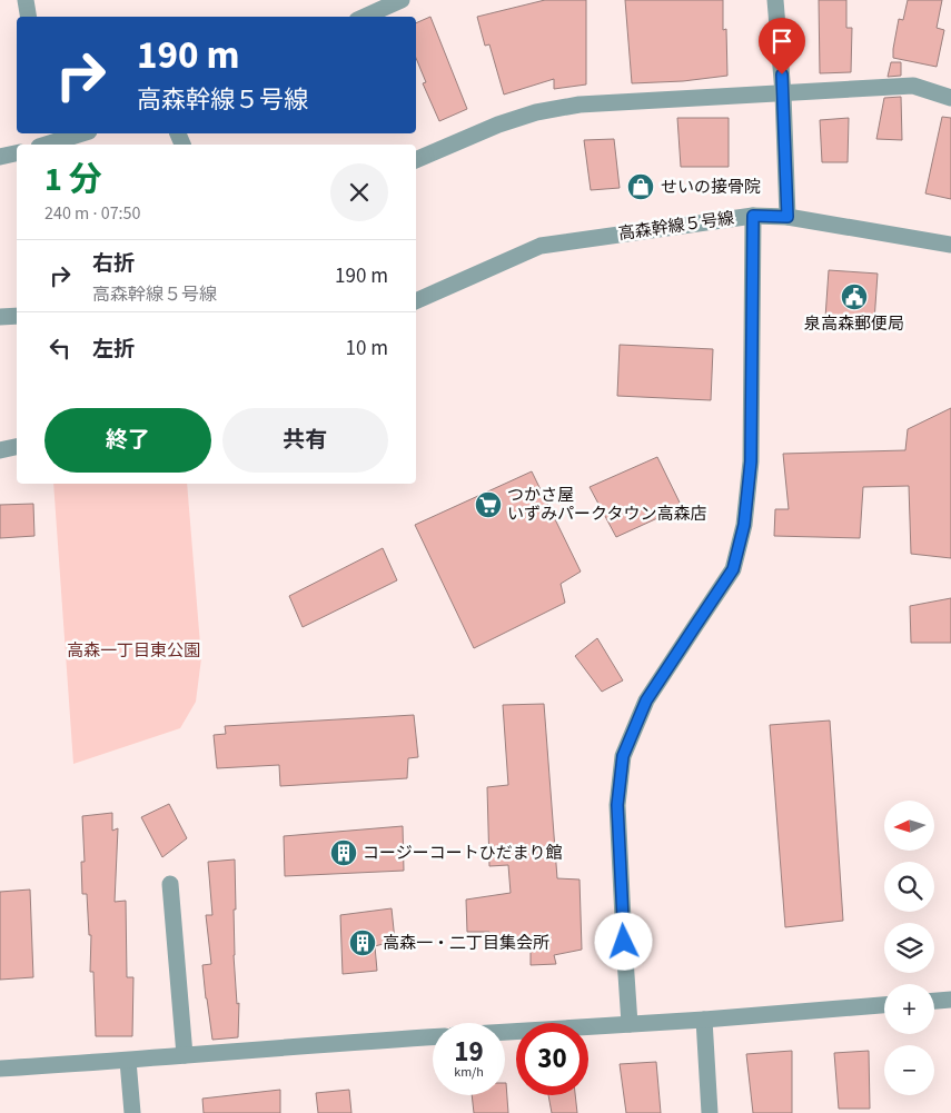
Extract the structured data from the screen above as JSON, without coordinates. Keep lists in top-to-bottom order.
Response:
{
  "streets": {
    "street": ["高森幹線５号線"]
  },
  "parks": ["高森一丁目東公園"],
  "places": {
    "shop": ["せいの接骨院"],
    "public building": ["泉高森郵便局"],
    "supermarket": ["つかさ屋 いずみパークタウン高森店"],
    "building": ["コージーコートひだまり館", "高森一・二丁目集会所"]
  },
  "north": "left",
  "page": {
    "turn": ["190 m", "高森幹線５号線"],
    "heading": ["1 分", "240 m · 07:50"],
    "list": [
      {
        "name": "右折",
        "note": "高森幹線５号線",
        "value": "190 m"
      },
      {
        "name": "左折",
        "value": "10 m"
      }
    ],
    "buttons": ["終了", "共有"],
    "map_buttons": ["+", "−"],
    "speed": "19 km/h",
    "limit": "30"
  }
}
